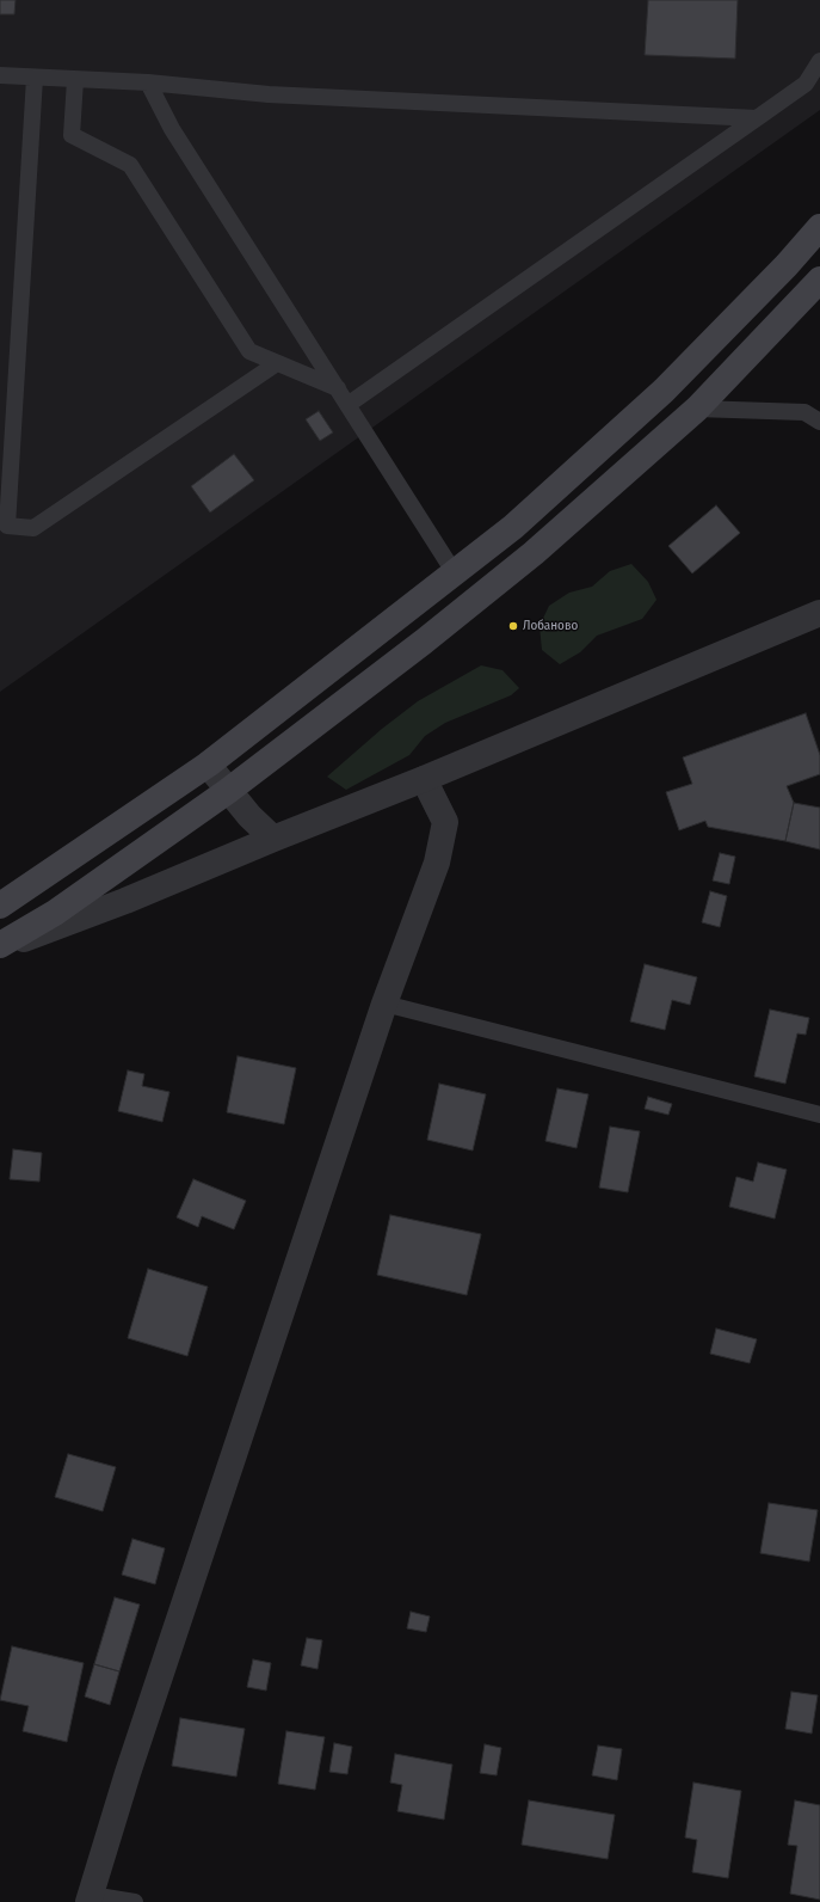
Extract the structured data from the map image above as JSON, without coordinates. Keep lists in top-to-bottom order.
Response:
{
  "places": ["Лобаново"]
}
